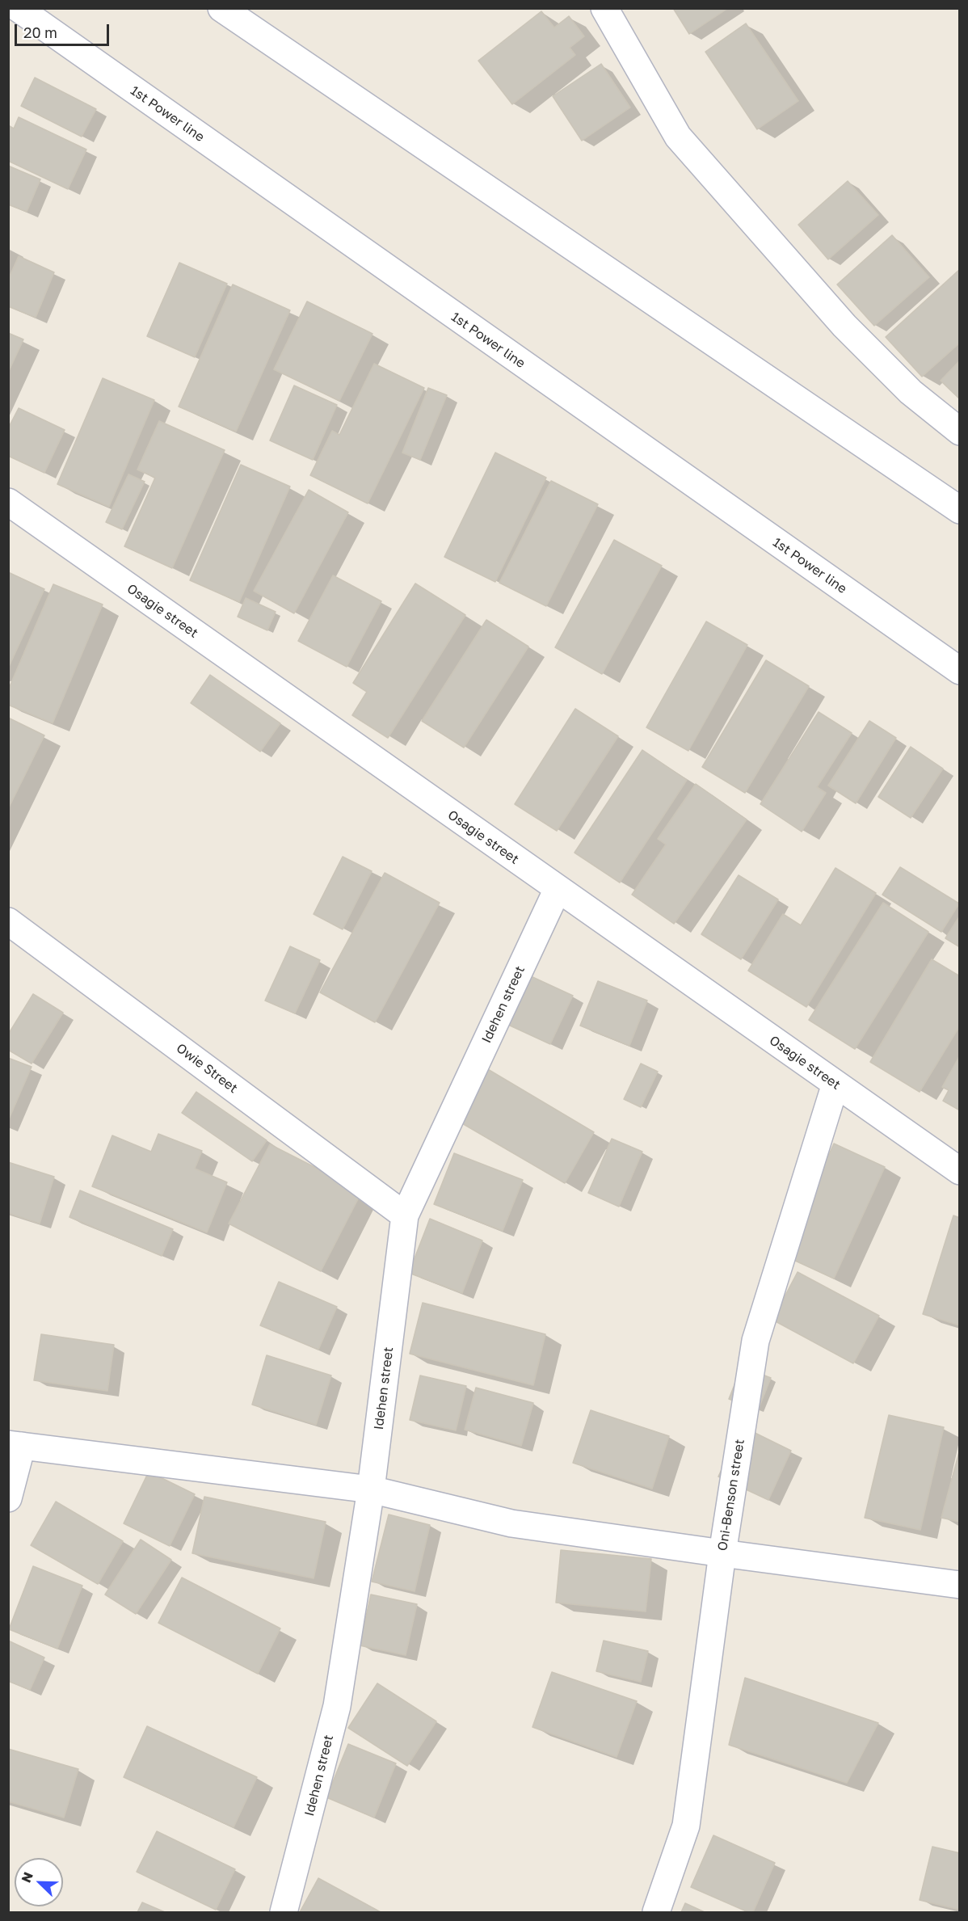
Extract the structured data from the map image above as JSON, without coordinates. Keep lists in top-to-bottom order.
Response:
{
  "streets": {
    "street": [
      "1st Power line",
      "Osagie street",
      "Idehen street",
      "Owie Street",
      "Oni-Benson street"
    ]
  },
  "crossings": [
    ["Osagie street", "Idehen street"],
    ["Osagie street", "Oni-Benson street"],
    ["Idehen street", "Owie Street"]
  ],
  "scale_bar": "20 m",
  "north": "top left"
}
